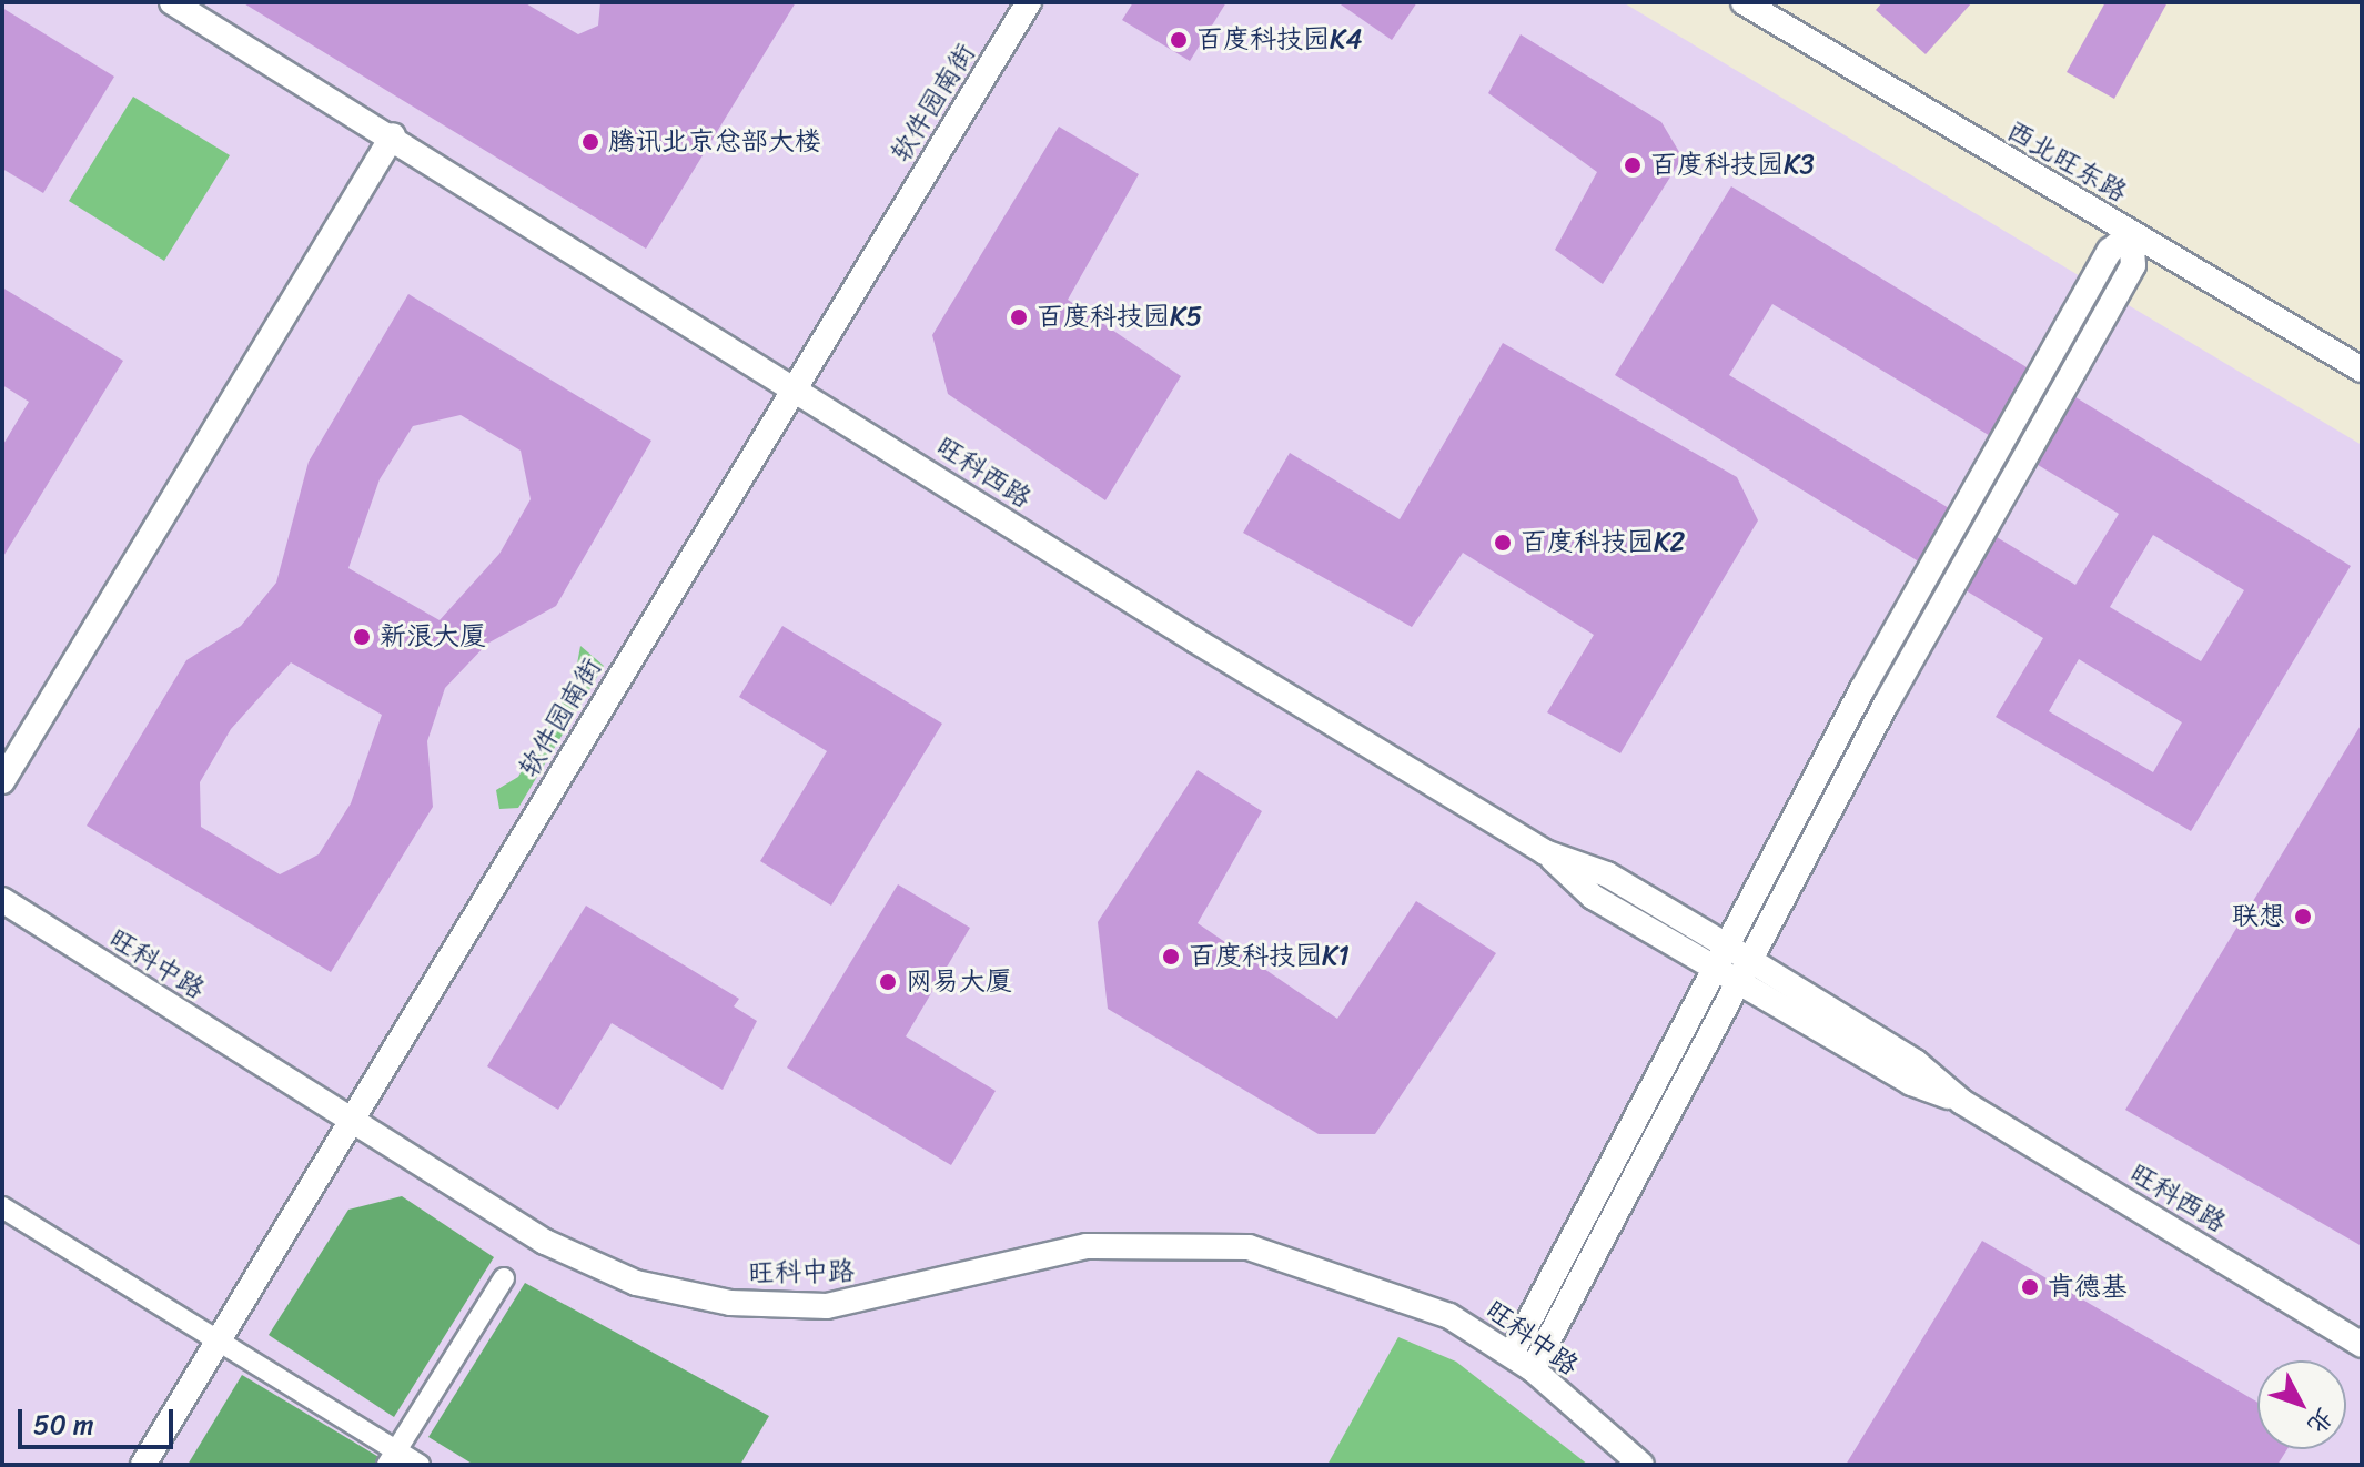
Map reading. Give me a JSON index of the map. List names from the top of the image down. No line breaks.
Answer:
{"streets":{"street":["软件园南街","西北旺东路","旺科西路","旺科中路"]},"crossings":[["软件园南街","旺科西路"],["软件园南街","旺科中路"]],"places":["百度科技园K4","腾讯北京总部大楼","百度科技园K3","百度科技园K5","百度科技园K2","新浪大厦","联想","百度科技园K1","网易大厦","肯德基"],"scale_bar":"50 m","north":"bottom right"}
